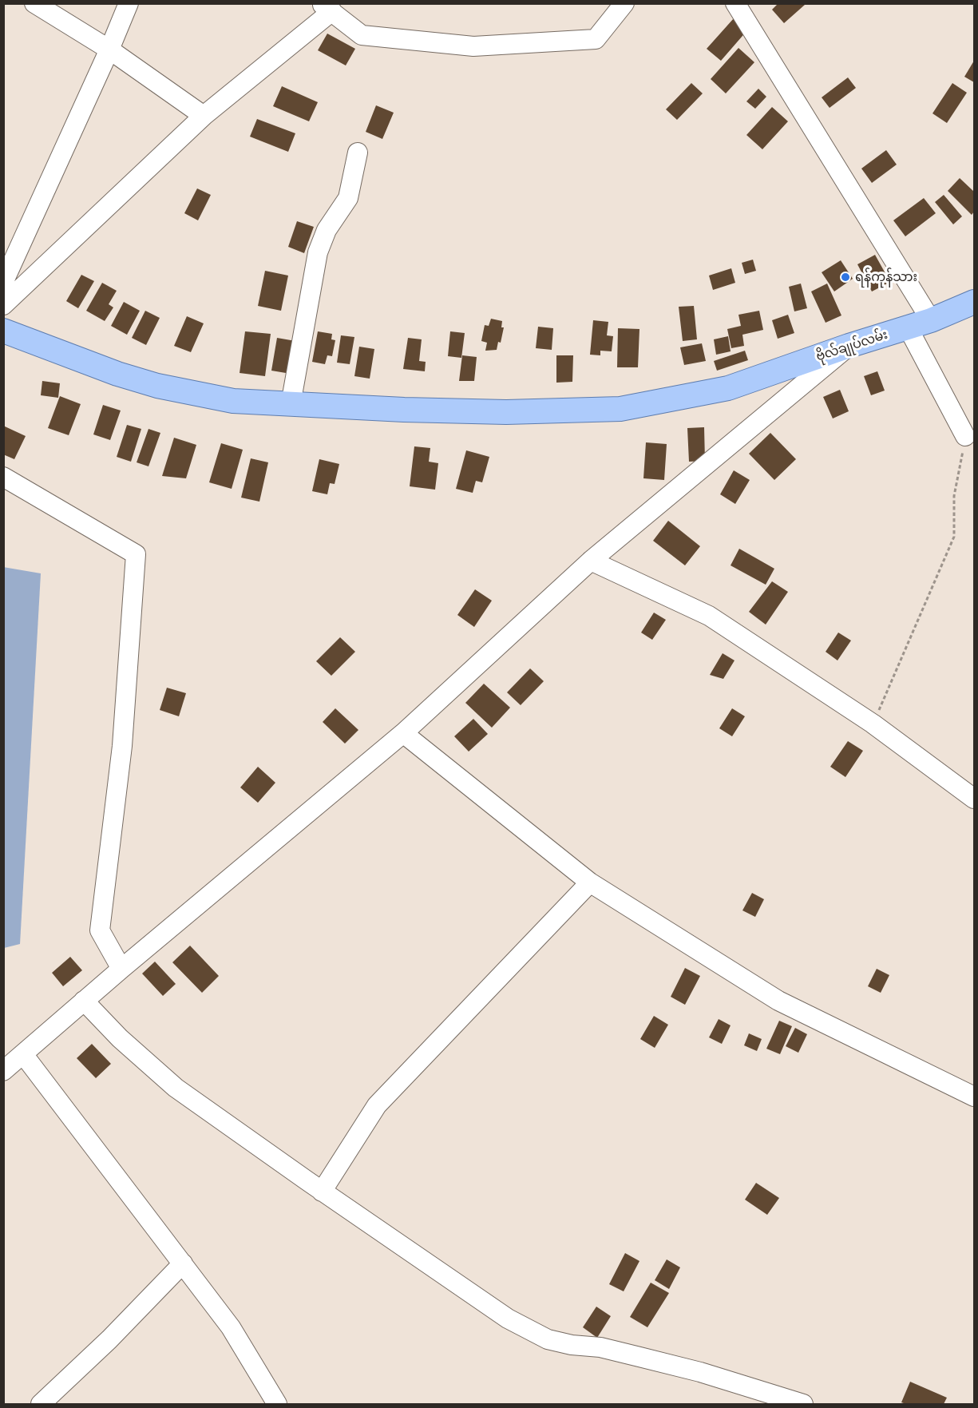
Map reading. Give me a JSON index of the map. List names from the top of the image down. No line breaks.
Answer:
{"streets":{"main road":["ဗိုလ်ချုပ်လမ်း"]},"places":["ရန်ကုန်သား"]}
